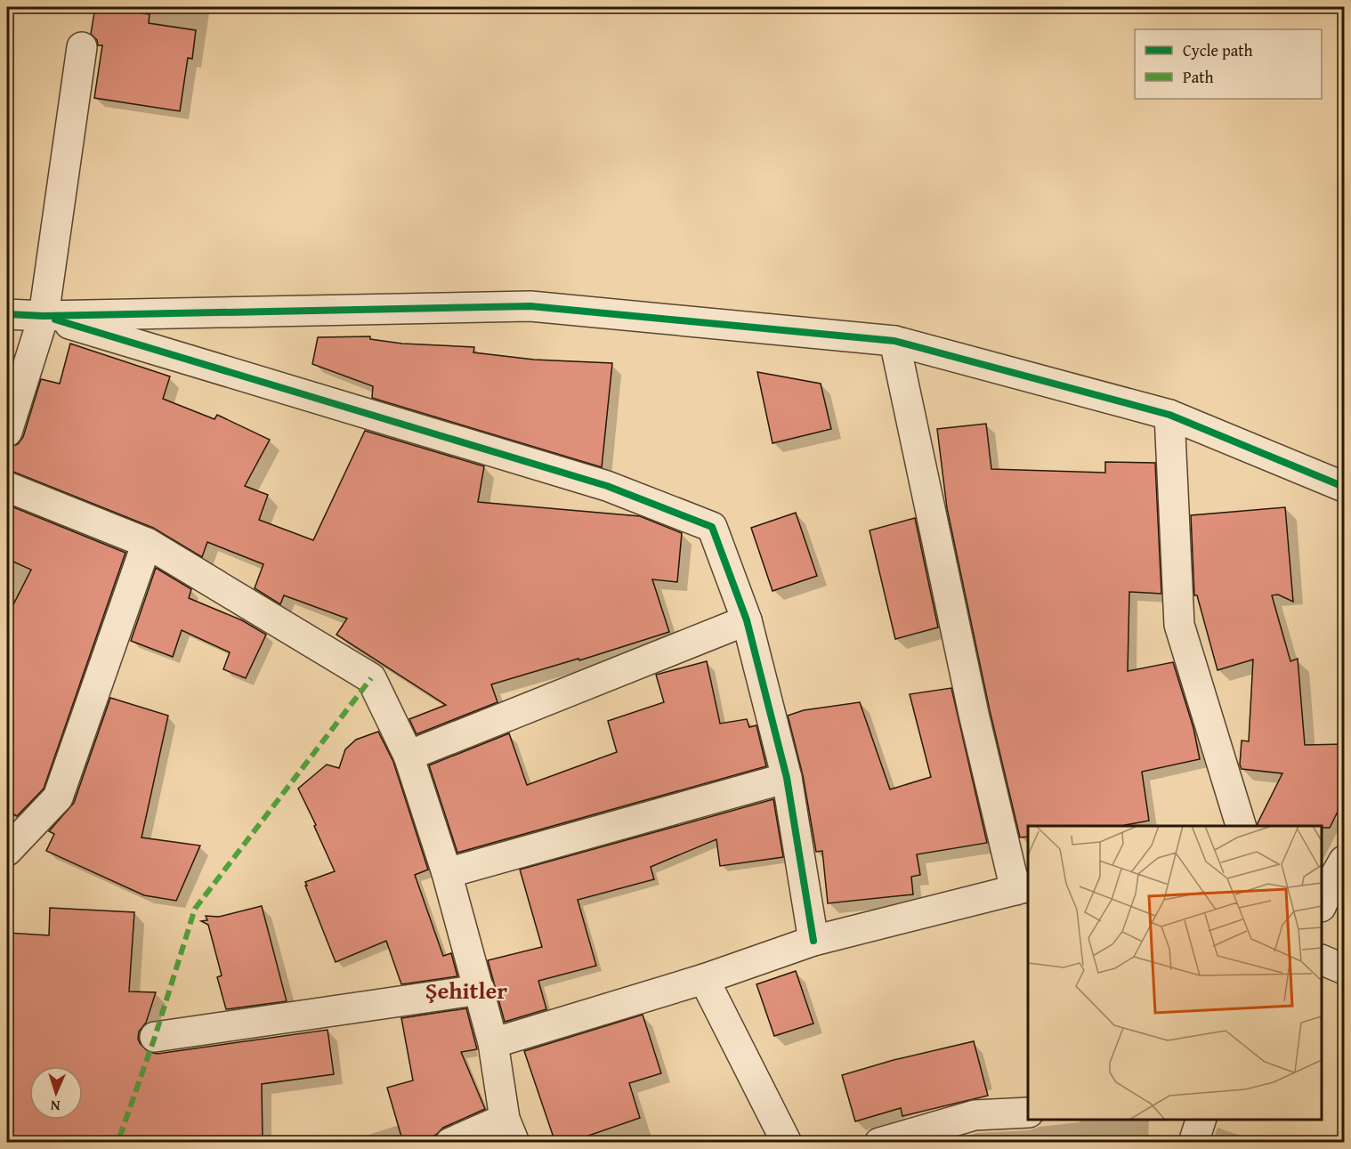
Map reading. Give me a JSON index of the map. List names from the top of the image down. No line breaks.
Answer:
{"districts":["Şehitler"],"legend":["Cycle path","Path"],"north":"bottom"}
